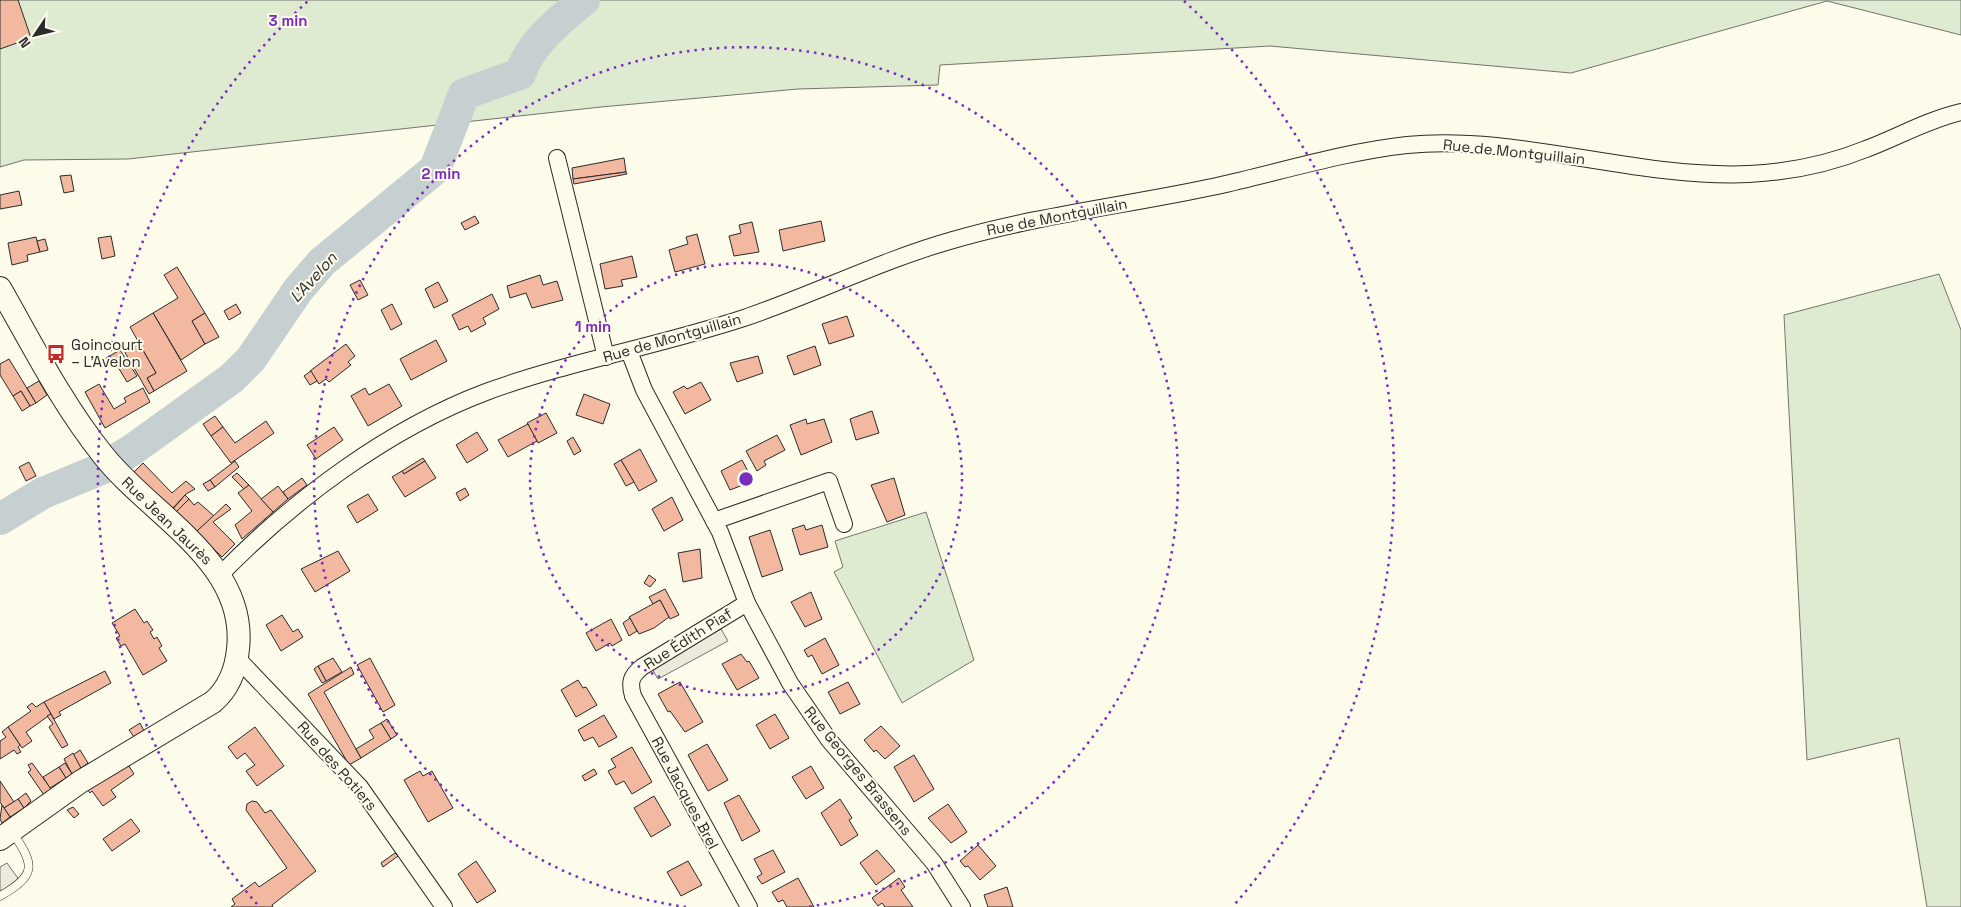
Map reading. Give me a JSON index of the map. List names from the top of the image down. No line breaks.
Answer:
{"streets":{"street":["Rue de Montguillain","Rue Jean Jaurès","Rue Édith Piaf","Rue des Potiers","Rue Georges Brassens","Rue Jacques Brel"]},"crossings":[["Rue de Montguillain","Rue Jean Jaurès"],["Rue de Montguillain","Rue Édith Piaf"],["Rue Jean Jaurès","Rue des Potiers"],["Rue Édith Piaf","Rue Georges Brassens"],["Rue Édith Piaf","Rue Jacques Brel"]],"water":["L'Avelon"],"places":{"bus stop":["Goincourt – L'Avelon"]},"north":"bottom left","rings":["3 min","2 min","1 min"]}
